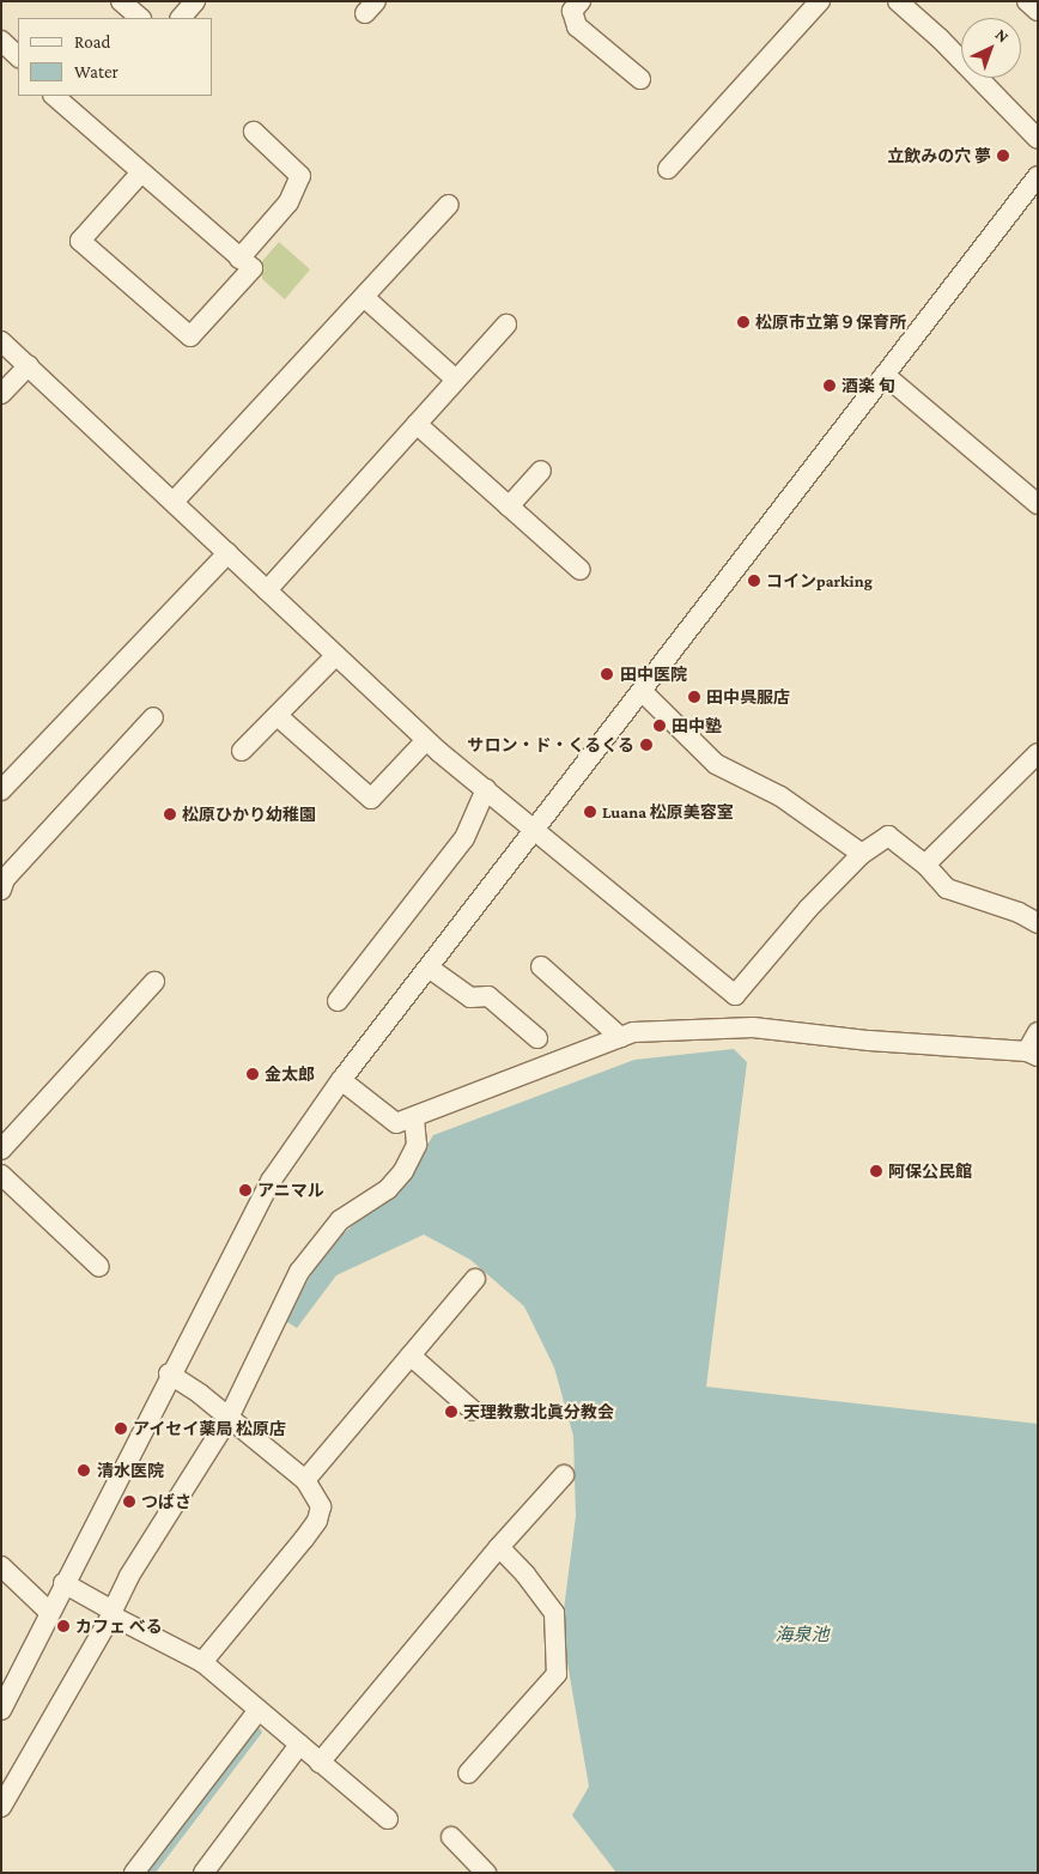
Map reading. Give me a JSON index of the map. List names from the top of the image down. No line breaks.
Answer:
{"water":["海泉池"],"places":["立飲みの穴 夢","松原市立第９保育所","酒楽 旬","コインparking","田中医院","田中呉服店","田中塾","サロン・ド・くるくる","Luana 松原美容室","松原ひかり幼稚園","金太郎","阿保公民館","アニマル","天理教敷北眞分教会","アイセイ薬局 松原店","清水医院","つばさ","カフェ べる"],"legend":["Road","Water"],"north":"top right"}
